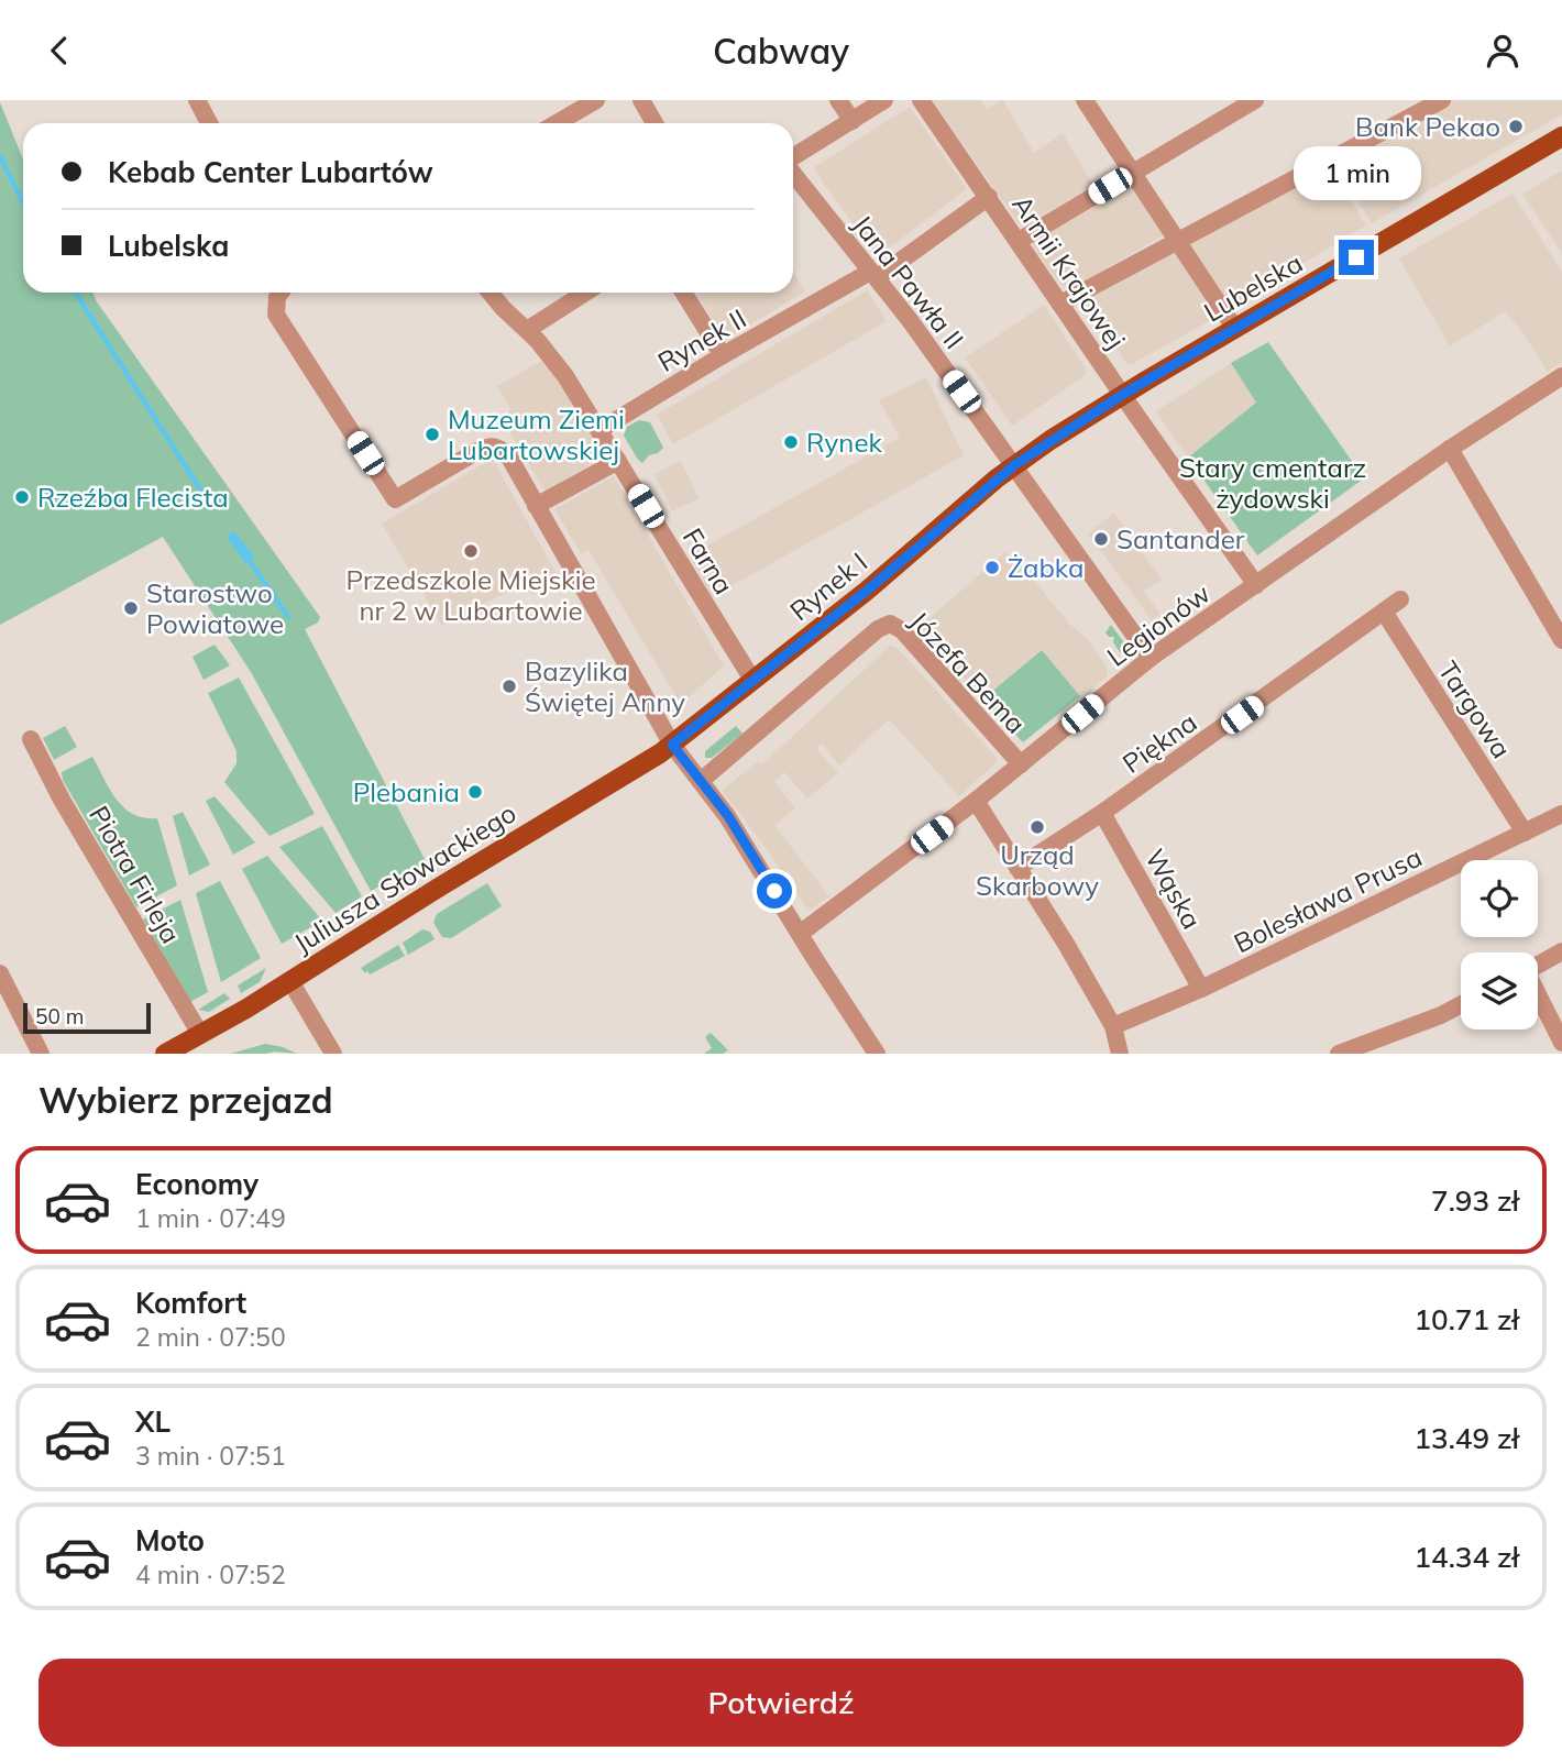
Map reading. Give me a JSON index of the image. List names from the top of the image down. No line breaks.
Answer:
{"streets":{"main road":["Lubelska","Rynek I","Juliusza Słowackiego"],"street":["Armii Krajowej","Jana Pawła II","Rynek II","Farna","Legionów","Józefa Bema","Targowa","Piękna","Piotra Firleja","Wąska","Bolesława Prusa"]},"crossings":[["Armii Krajowej","Lubelska"],["Armii Krajowej","Rynek II"],["Armii Krajowej","Legionów"],["Jana Pawła II","Lubelska"],["Jana Pawła II","Rynek II"],["Jana Pawła II","Rynek I"],["Jana Pawła II","Legionów"],["Lubelska","Rynek I"],["Rynek II","Farna"],["Farna","Rynek I"],["Rynek I","Juliusza Słowackiego"],["Legionów","Józefa Bema"],["Targowa","Piękna"],["Targowa","Bolesława Prusa"],["Piękna","Wąska"],["Piotra Firleja","Juliusza Słowackiego"],["Wąska","Bolesława Prusa"]],"parks":["Stary cmentarz żydowski"],"places":["Bank Pekao","Muzeum Ziemi Lubartowskiej","Rynek","Rzeźba Flecista","Santander","Przedszkole Miejskie nr 2 w Lubartowie","Żabka","Starostwo Powiatowe","Bazylika Świętej Anny","Plebania","Urząd Skarbowy"],"scale_bar":"50 m","page":{"header":"Cabway","banner":["Kebab Center Lubartów","Lubelska"],"bubble":"1 min","scale":"50 m","heading":"Wybierz przejazd","list":[{"name":"Economy","note":"1 min · 07:49","value":"7.93 zł"},{"name":"Komfort","note":"2 min · 07:50","value":"10.71 zł"},{"name":"XL","note":"3 min · 07:51","value":"13.49 zł"},{"name":"Moto","note":"4 min · 07:52","value":"14.34 zł"}],"buttons":"Potwierdź"}}
